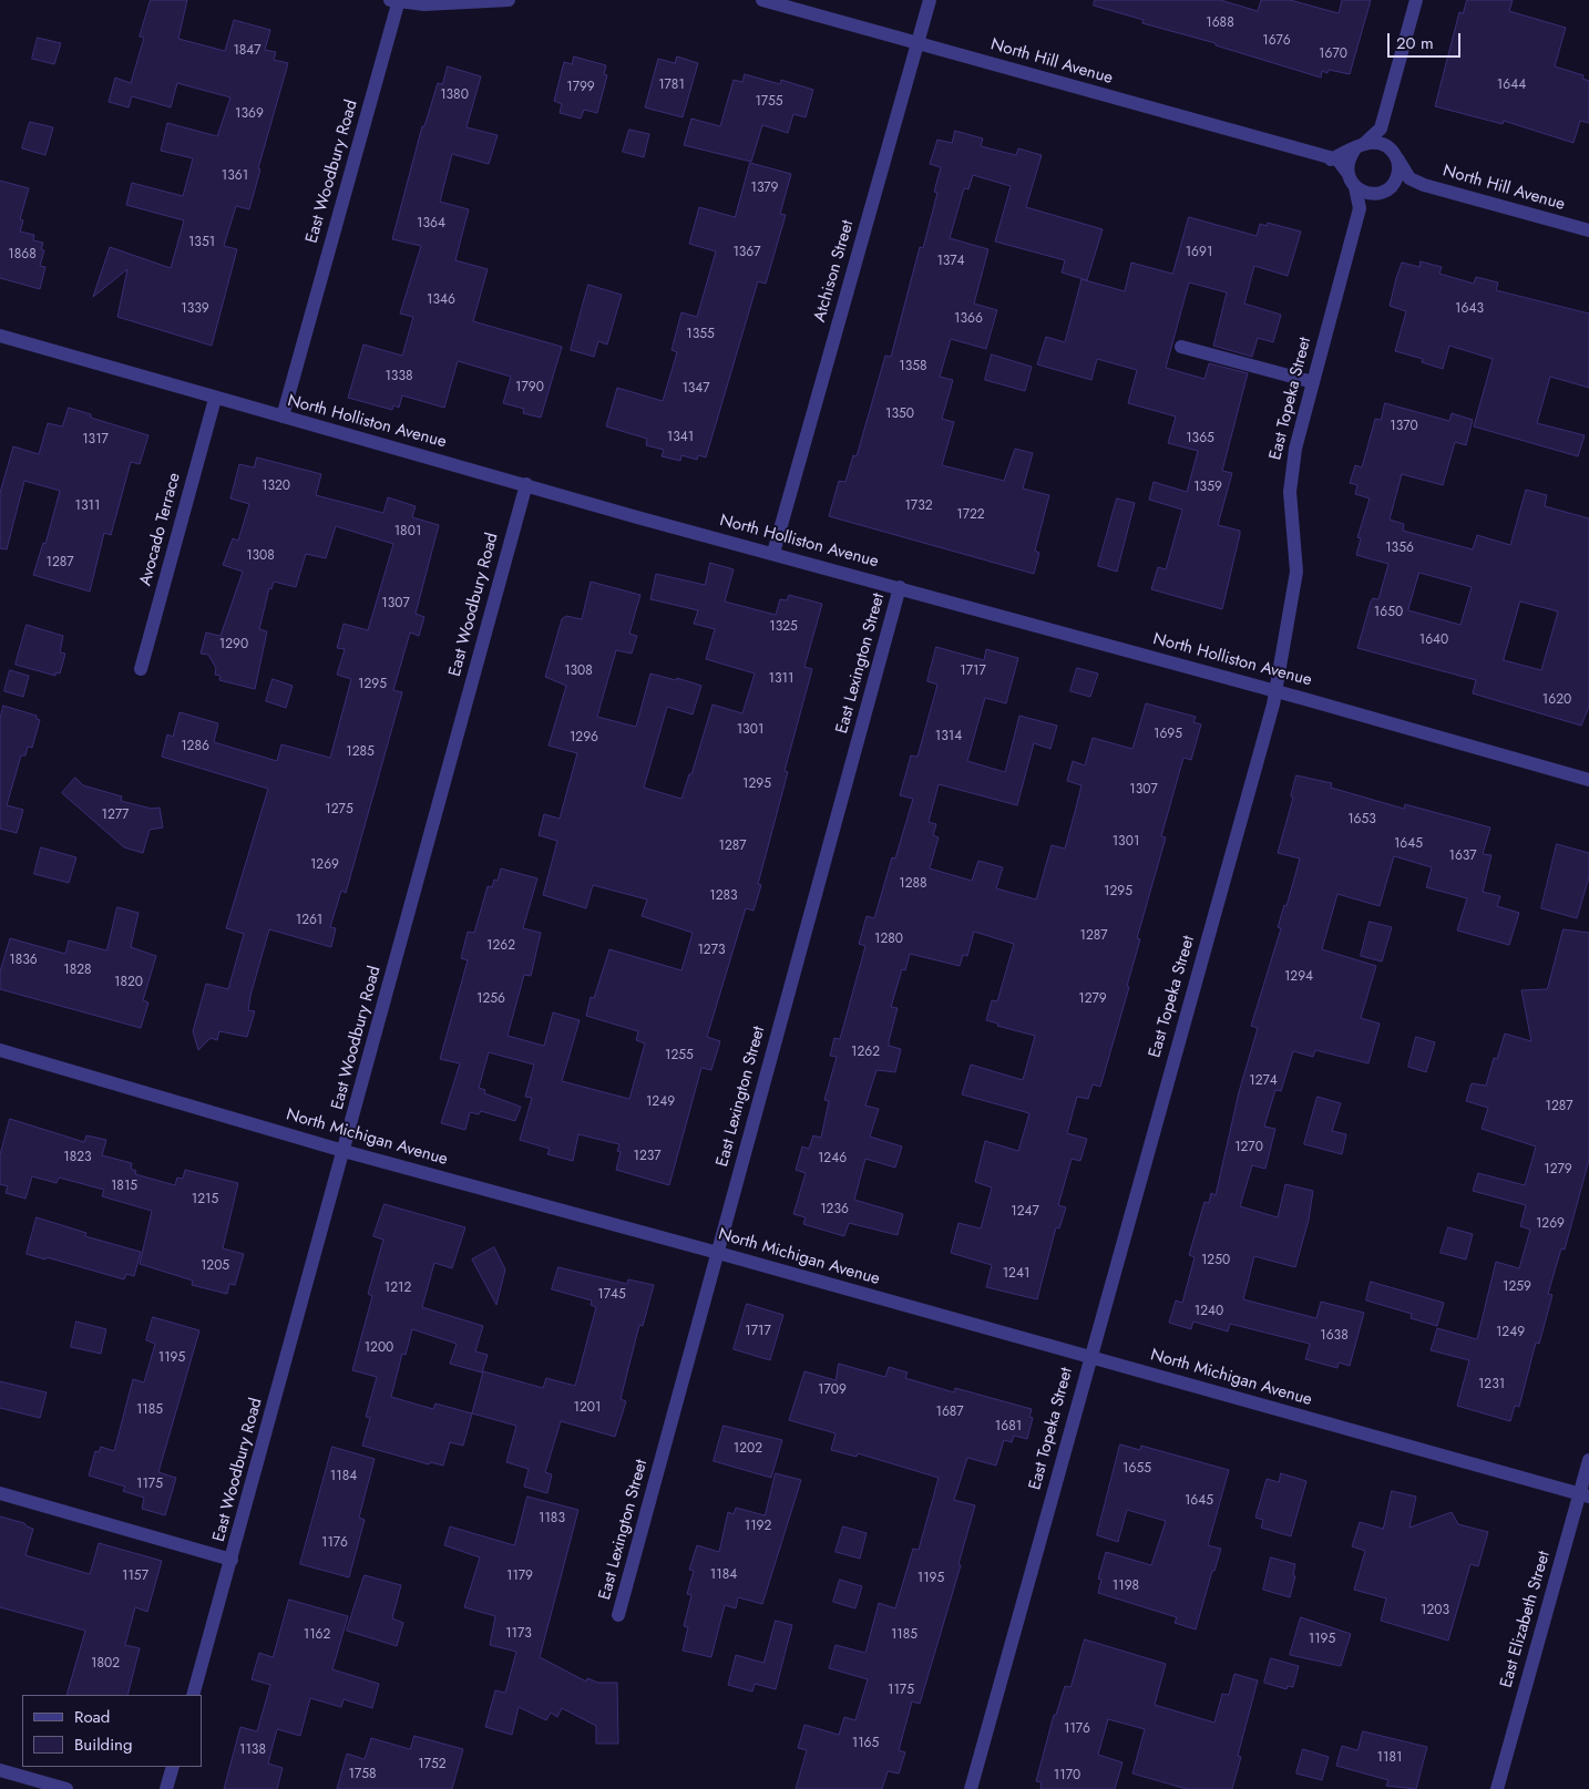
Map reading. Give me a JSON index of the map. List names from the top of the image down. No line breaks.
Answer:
{"streets":{"street":["North Hill Avenue","East Woodbury Road","Atchison Street","East Topeka Street","North Holliston Avenue","Avocado Terrace","East Lexington Street","North Michigan Avenue","East Elizabeth Street"]},"crossings":[["North Hill Avenue","Atchison Street"],["East Woodbury Road","North Holliston Avenue"],["East Woodbury Road","North Michigan Avenue"],["Atchison Street","North Holliston Avenue"],["East Topeka Street","North Holliston Avenue"],["East Topeka Street","North Michigan Avenue"],["North Holliston Avenue","Avocado Terrace"],["North Holliston Avenue","East Lexington Street"],["East Lexington Street","North Michigan Avenue"],["North Michigan Avenue","East Elizabeth Street"]],"house_numbers":["1688","1676","1847","1670","1781","1644","1799","1380","1755","1369","1361","1379","1364","1351","1367","1691","1868","1374","1346","1339","1643","1366","1355","1358","1338","1790","1347","1350","1370","1341","1365","1317","1320","1359","1311","1732","1722","1801","1356","1308","1287","1307","1650","1325","1640","1290","1308","1717","1311","1295","1620","1301","1695","1314","1296","1286","1285","1295","1307","1275","1277","1653","1301","1645","1287","1637","1269","1288","1295","1283","1261","1287","1280","1262","1273","1836","1828","1294","1820","1256","1279","1262","1255","1274","1249","1287","1270","1237","1823","1246","1279","1815","1215","1236","1247","1269","1250","1205","1241","1259","1212","1745","1240","1717","1249","1638","1200","1195","1231","1709","1201","1185","1687","1681","1202","1655","1184","1175","1645","1183","1192","1176","1184","1157","1179","1195","1198","1203","1173","1162","1185","1195","1802","1175","1176","1165","1138","1181","1752","1758","1170"],"legend":["Road","Building"],"scale_bar":"20 m"}
